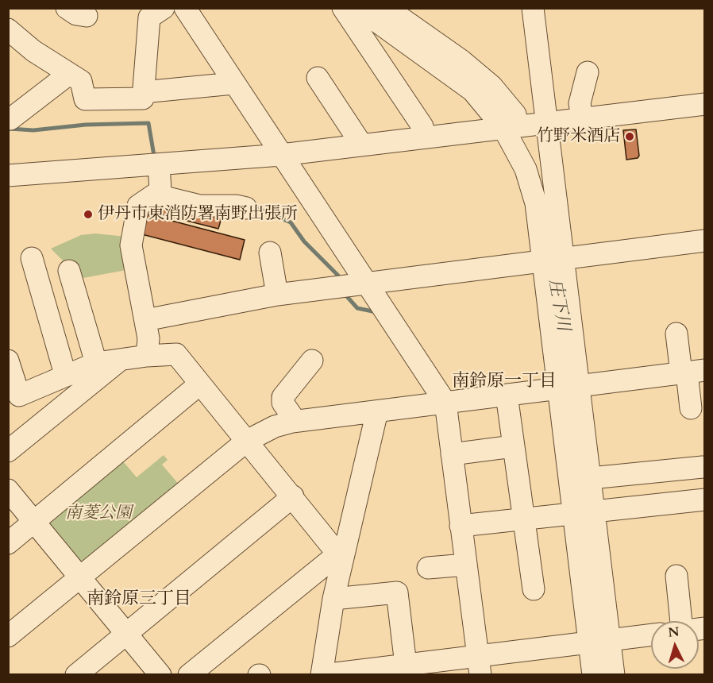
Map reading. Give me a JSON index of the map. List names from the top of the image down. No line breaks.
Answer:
{"districts":["南鈴原一丁目","南鈴原三丁目"],"water":["庄下川"],"parks":["南菱公園"],"places":["竹野米酒店","伊丹市東消防署南野出張所"],"north":"top"}
